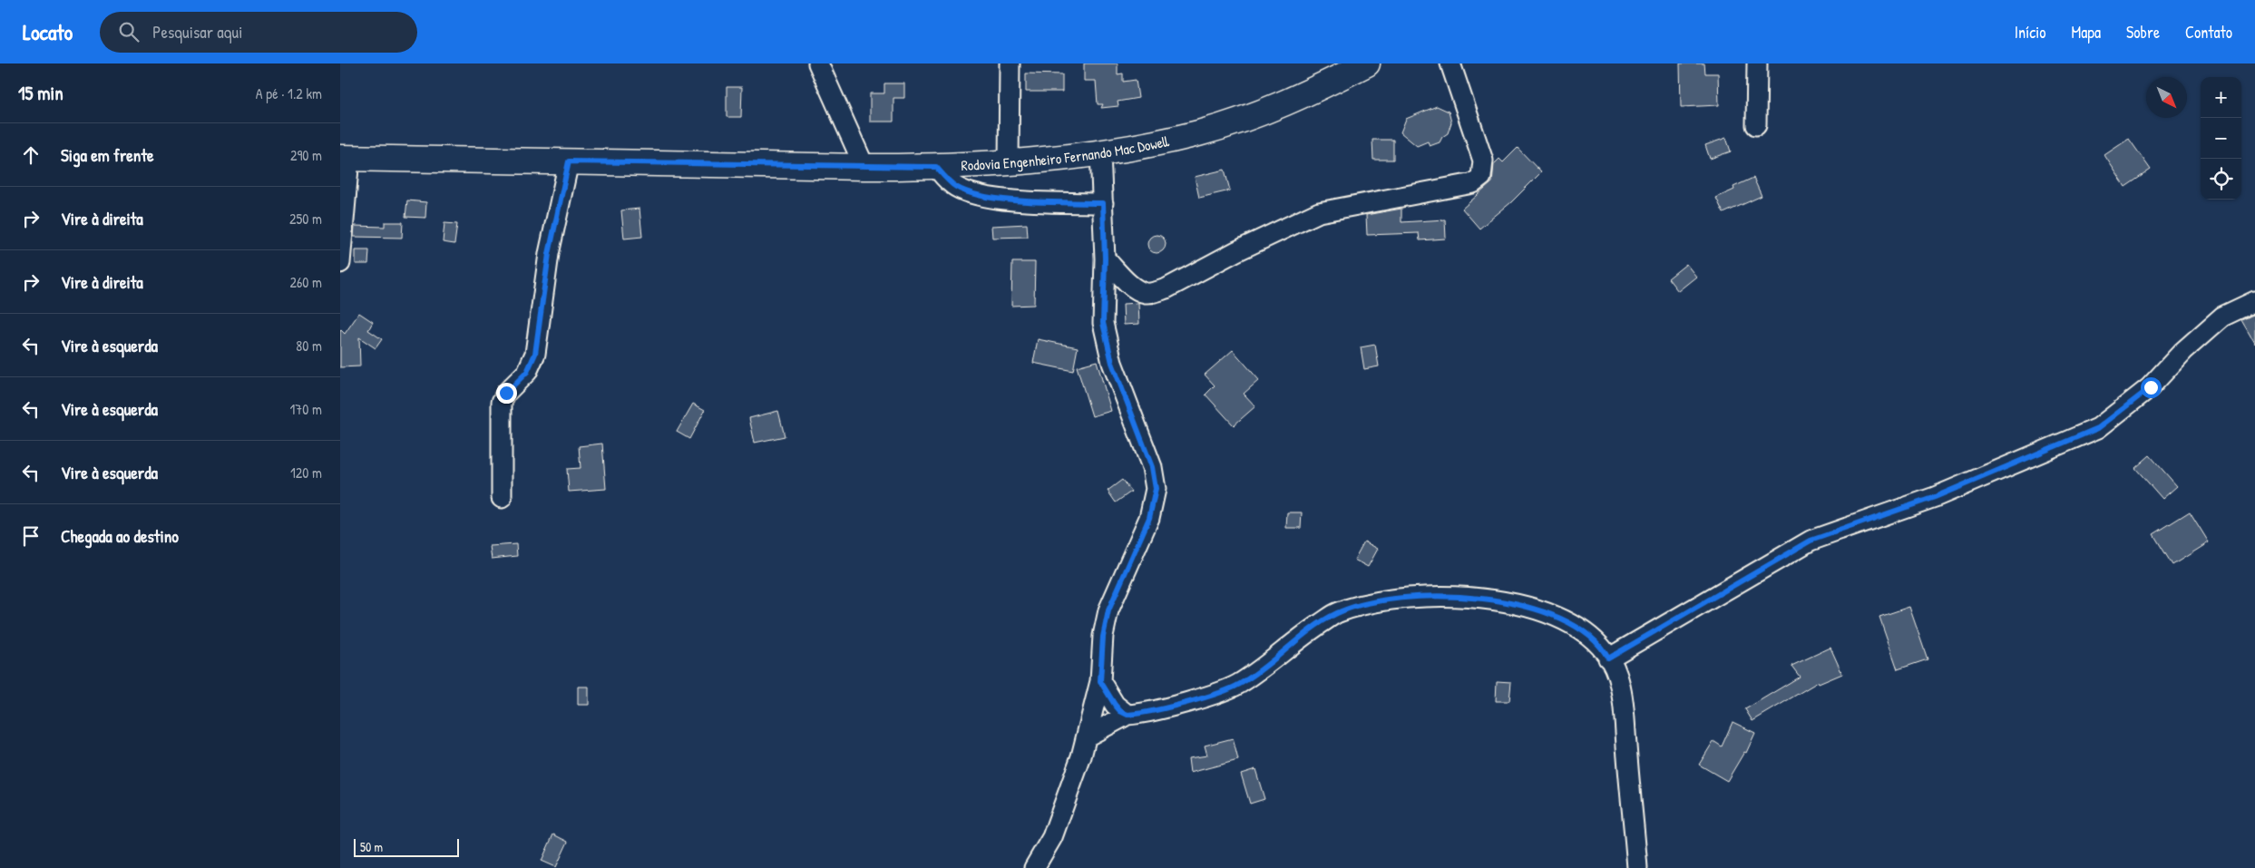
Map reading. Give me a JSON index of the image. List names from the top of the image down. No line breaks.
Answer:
{"streets":{"main road":["Rodovia Engenheiro Fernando Mac Dowell"]},"scale_bar":"50 m","north":"bottom right","page":{"header":"Locato","search":"Pesquisar aqui","nav":["Início","Mapa","Sobre","Contato"],"heading":["15 min","A pé · 1.2 km"],"map_buttons":["+","−"],"list":[["Siga em frente","290 m"],["Vire à direita","250 m"],["Vire à direita","260 m"],["Vire à esquerda","80 m"],["Vire à esquerda","170 m"],["Vire à esquerda","120 m"],"Chegada ao destino"],"scale":"50 m"}}
